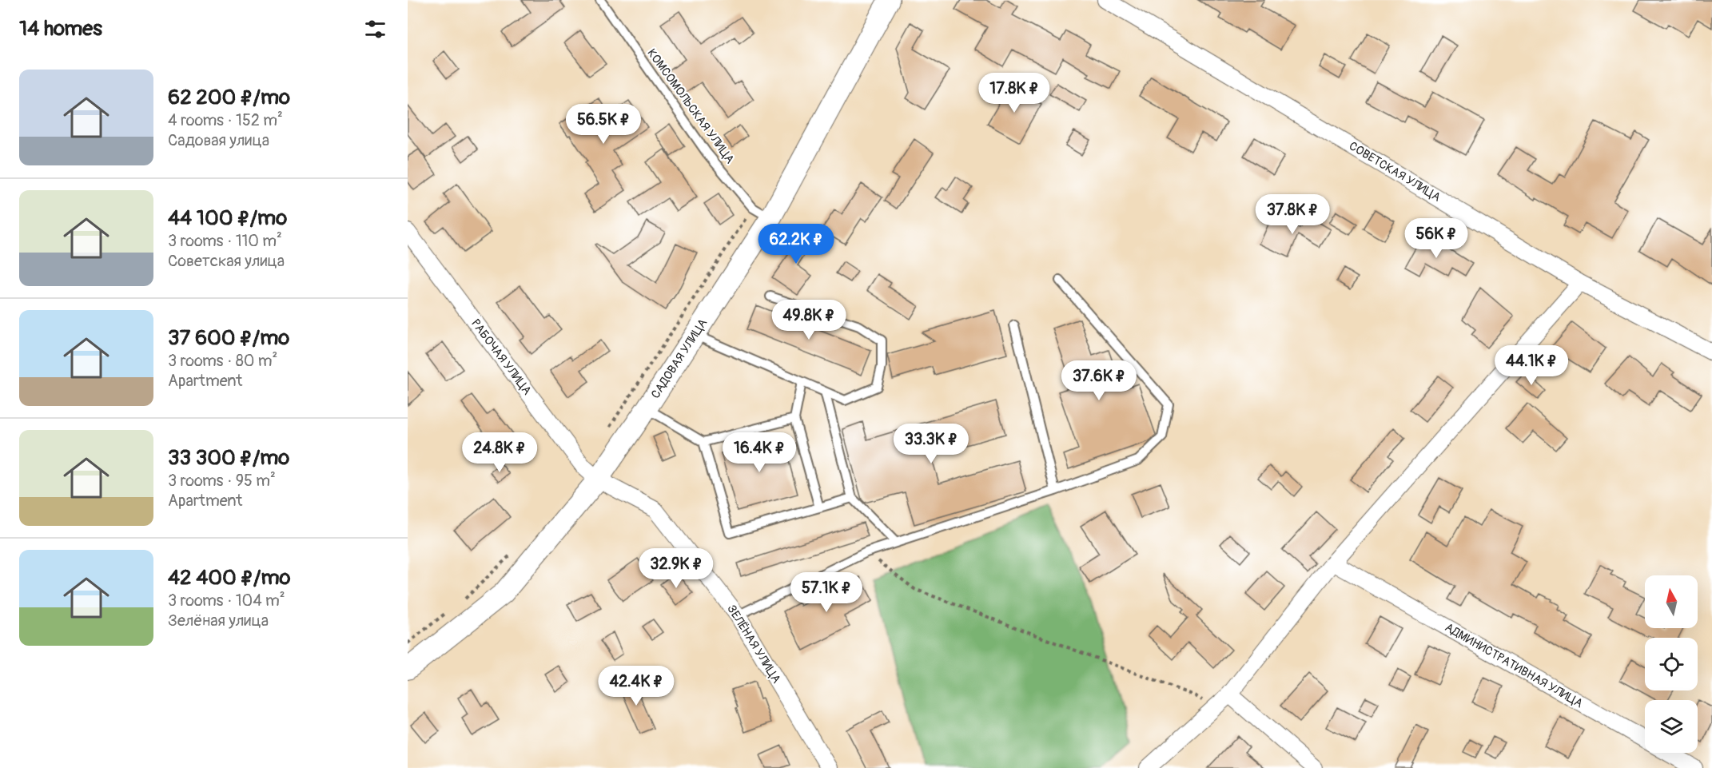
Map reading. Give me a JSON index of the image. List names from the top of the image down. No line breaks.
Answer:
{"streets":{"street":["СОВЕТСКАЯ УЛИЦА","РАБОЧАЯ УЛИЦА","САДОВАЯ УЛИЦА","ЗЕЛЁНАЯ УЛИЦА","АДМИНИСТРАТИВНАЯ УЛИЦА"],"lane":["КОМСОМОЛЬСКАЯ УЛИЦА"]},"crossings":[["КОМСОМОЛЬСКАЯ УЛИЦА","САДОВАЯ УЛИЦА"],["РАБОЧАЯ УЛИЦА","САДОВАЯ УЛИЦА"],["РАБОЧАЯ УЛИЦА","ЗЕЛЁНАЯ УЛИЦА"],["САДОВАЯ УЛИЦА","ЗЕЛЁНАЯ УЛИЦА"]],"north":"top","page":{"heading":"14 homes","list":[{"name":"62 200 ₽/mo","note":"4 rooms · 152 m² · Садовая улица"},{"name":"44 100 ₽/mo","note":"3 rooms · 110 m² · Советская улица"},{"name":"37 600 ₽/mo","note":"3 rooms · 80 m² · Apartment"},{"name":"33 300 ₽/mo","note":"3 rooms · 95 m² · Apartment"},{"name":"42 400 ₽/mo","note":"3 rooms · 104 m² · Зелёная улица"}],"price":["17.8K ₽","56.5K ₽","37.8K ₽","56K ₽","62.2K ₽","49.8K ₽","44.1K ₽","37.6K ₽","33.3K ₽","24.8K ₽","16.4K ₽","32.9K ₽","57.1K ₽","42.4K ₽"]}}
